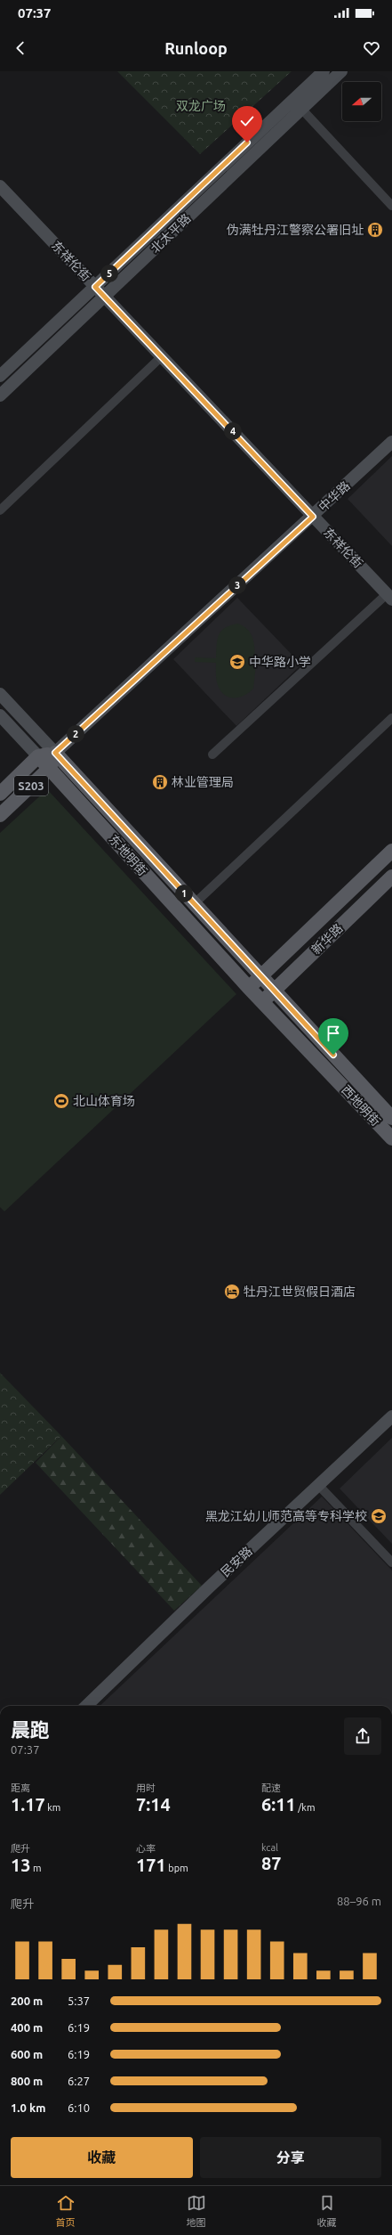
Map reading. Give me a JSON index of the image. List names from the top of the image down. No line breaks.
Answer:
{"streets":{"main road":["S203","东地明街","新华路","西地明街"],"street":["北太平路","东祥伦街","中华路","民安路"]},"crossings":[["北太平路","东祥伦街"],["东祥伦街","中华路"],["中华路","S203"],["中华路","东地明街"],["S203","东地明街"],["东地明街","新华路"],["东地明街","西地明街"],["新华路","西地明街"]],"parks":["双龙广场"],"places":{"building":["伪满牡丹江警察公署旧址","林业管理局"],"school or university":["中华路小学","黑龙江幼儿师范高等专科学校"],"sports":["北山体育场"],"hotel":["牡丹江世贸假日酒店"]},"north":"left","page":{"status":"07:37","header":"Runloop","pins":["5","4","3","2","1"],"heading":["晨跑","07:37"],"stats":[["距离","1.17 km"],["用时","7:14"],["配速","6:11 /km"],["爬升","13 m"],["心率","171 bpm"],["kcal","87"]],"chart":["爬升","88–96 m"],"list":[{"name":"200 m","note":"5:37"},{"name":"400 m","note":"6:19"},{"name":"600 m","note":"6:19"},{"name":"800 m","note":"6:27"},{"name":"1.0 km","note":"6:10"}],"buttons":["收藏","分享"],"tabs":["首页","地图","收藏"]}}
